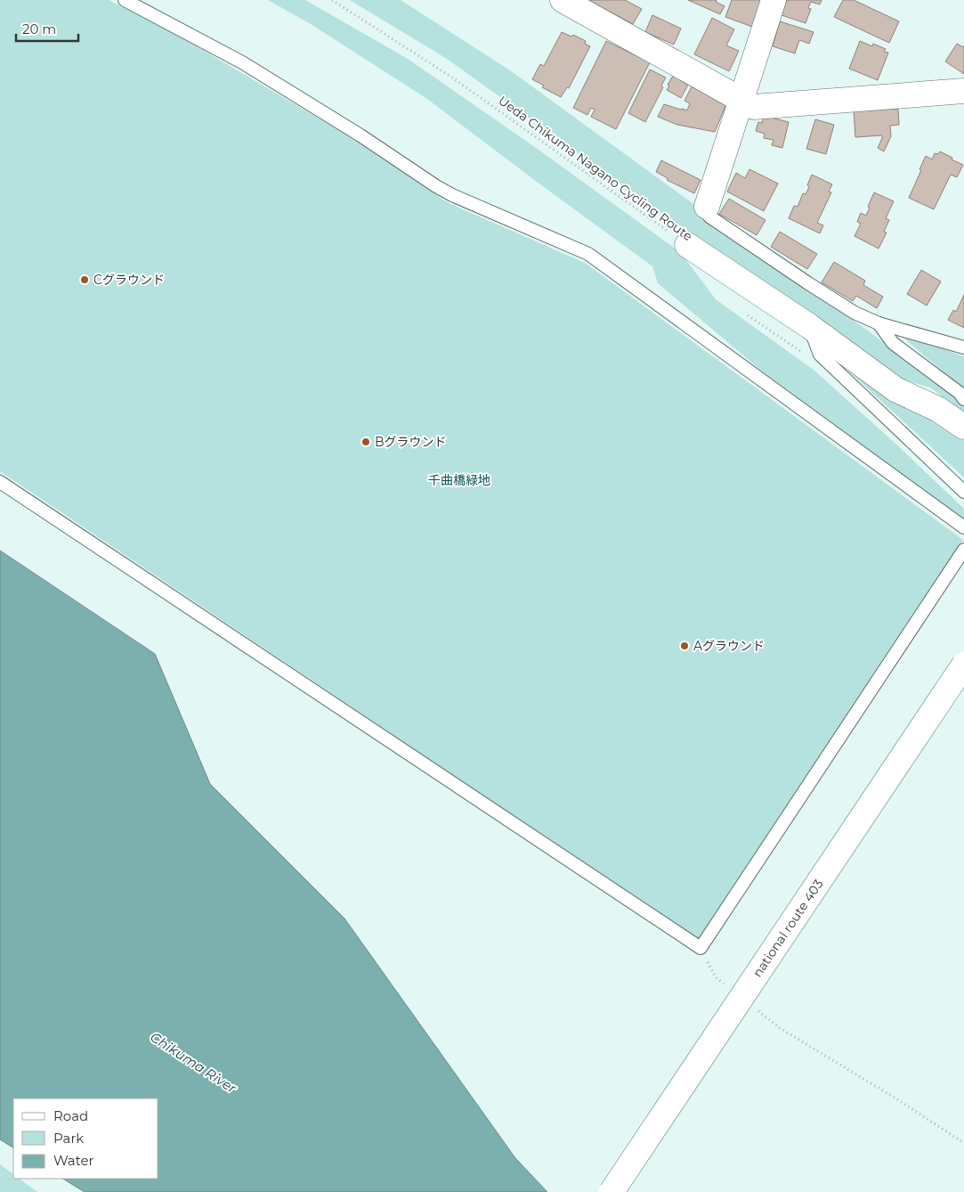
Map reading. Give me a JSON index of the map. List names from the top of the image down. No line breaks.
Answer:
{"streets":{"main road":["national route 403"],"path":["Ueda Chikuma Nagano Cycling Route"]},"water":["Chikuma River"],"parks":["千曲橋緑地"],"places":["Cグラウンド","Bグラウンド","Aグラウンド"],"legend":["Road","Park","Water"],"scale_bar":"20 m"}
